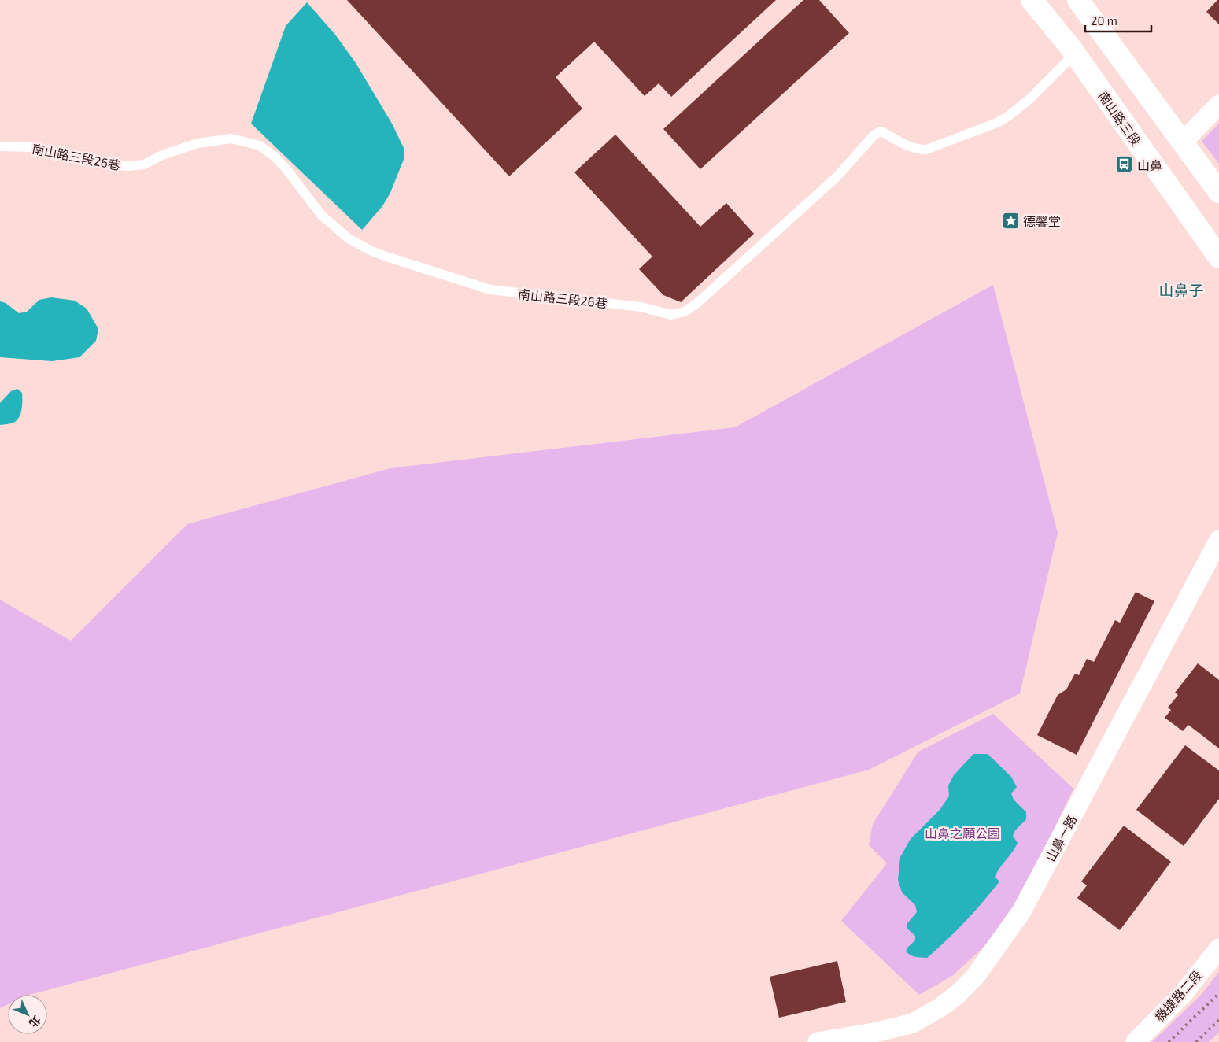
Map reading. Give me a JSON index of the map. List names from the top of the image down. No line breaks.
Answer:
{"streets":{"street":["南山路三段","山鼻一路","機捷路二段"],"lane":["南山路三段26巷"]},"crossings":[["南山路三段","南山路三段26巷"]],"districts":["山鼻子"],"parks":["山鼻之願公園"],"places":{"bus stop":["山鼻"],"place":["德馨堂"]},"scale_bar":"20 m","north":"bottom right"}
